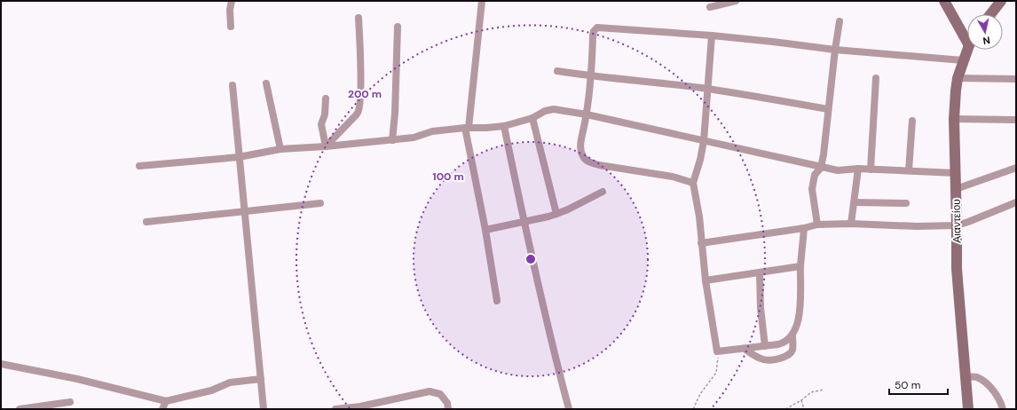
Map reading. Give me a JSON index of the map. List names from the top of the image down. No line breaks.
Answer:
{"streets":{"main road":["Αιαντείου"]},"scale_bar":"50 m","north":"bottom","rings":["200 m","100 m"]}
